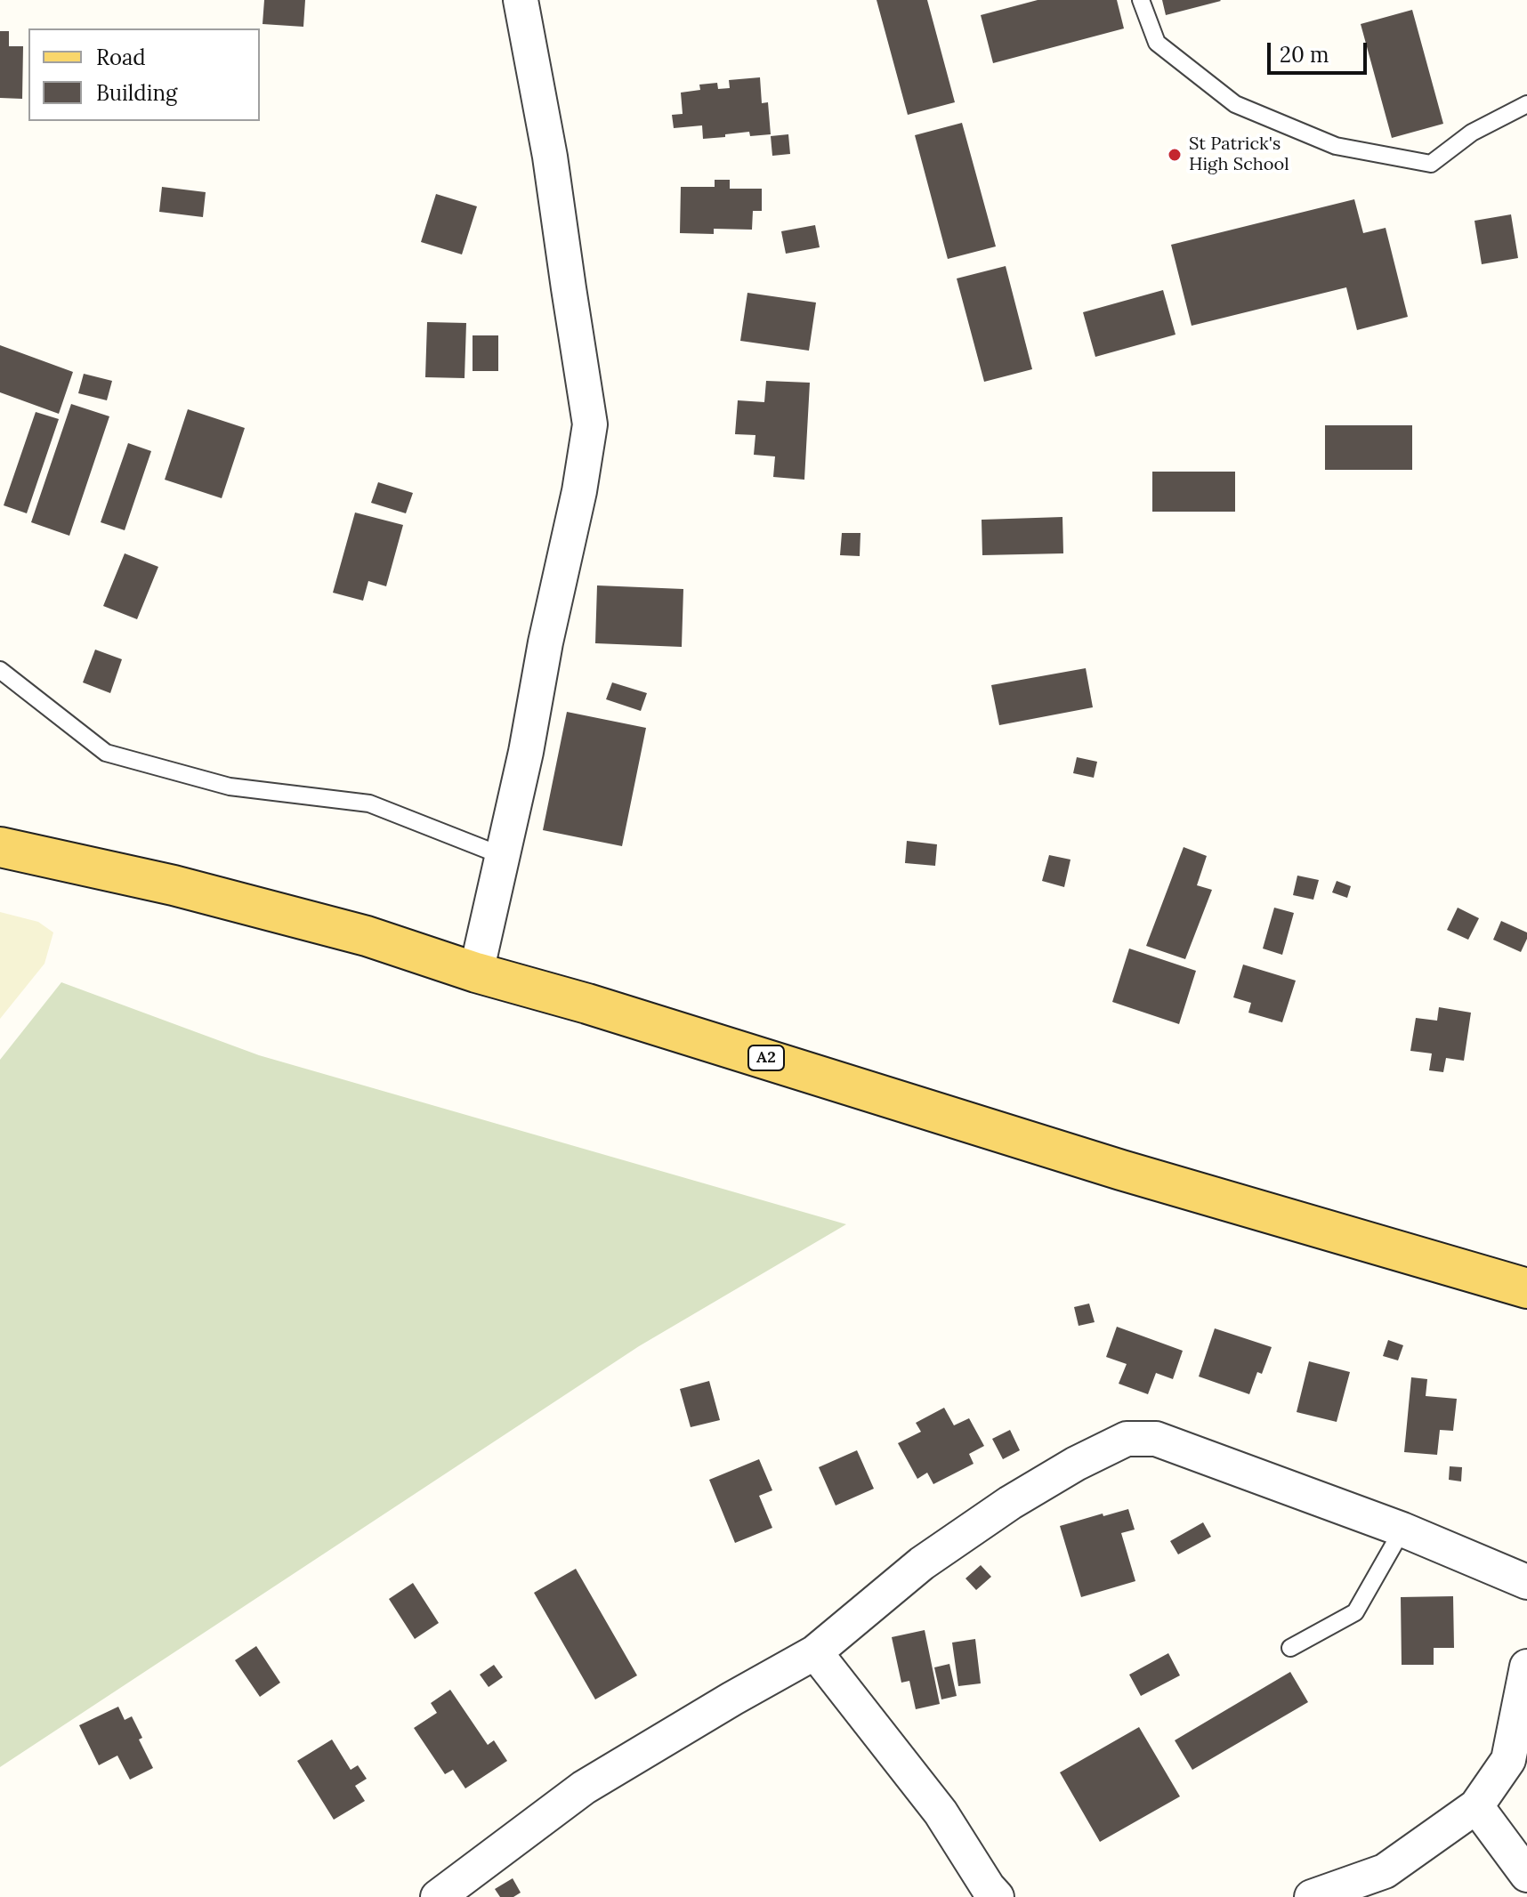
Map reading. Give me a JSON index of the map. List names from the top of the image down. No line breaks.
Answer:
{"streets":{"main road":["A2"]},"places":["St Patrick's High School"],"legend":["Road","Building"],"scale_bar":"20 m"}
